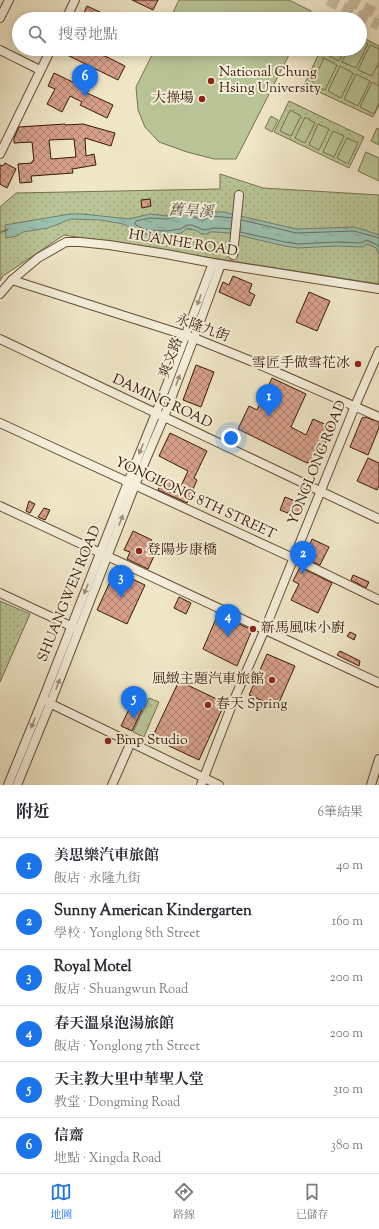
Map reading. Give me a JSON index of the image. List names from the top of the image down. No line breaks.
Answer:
{"streets":{"street":["HUANHE ROAD","永隆九街","爽文路","DAMING ROAD","YONGLONG ROAD","YONGLONG 8TH STREET","SHUANGWEN ROAD"]},"crossings":[["HUANHE ROAD","永隆九街"],["HUANHE ROAD","爽文路"],["永隆九街","爽文路"],["永隆九街","YONGLONG ROAD"],["爽文路","DAMING ROAD"],["爽文路","SHUANGWEN ROAD"],["DAMING ROAD","YONGLONG ROAD"],["DAMING ROAD","SHUANGWEN ROAD"],["YONGLONG ROAD","YONGLONG 8TH STREET"],["YONGLONG 8TH STREET","SHUANGWEN ROAD"]],"water":["舊旱溪"],"places":["National Chung Hsing University","大操場","雪匠手做雪花冰","登陽步康橋","新馬風味小廚","風緻主題汽車旅館","春天 Spring","Bmp Studio"],"page":{"search":"搜尋地點","pins":["6","1","2","3","4","5"],"heading":["附近","6筆結果"],"list":[{"mark":"1","name":"美思樂汽車旅館","note":"飯店 · 永隆九街","value":"40 m"},{"mark":"2","name":"Sunny American Kindergarten","note":"學校 · Yonglong 8th Street","value":"160 m"},{"mark":"3","name":"Royal Motel","note":"飯店 · Shuangwun Road","value":"200 m"},{"mark":"4","name":"春天溫泉泡湯旅館","note":"飯店 · Yonglong 7th Street","value":"200 m"},{"mark":"5","name":"天主教大里中華聖人堂","note":"教堂 · Dongming Road","value":"310 m"},{"mark":"6","name":"信齋","note":"地點 · Xingda Road","value":"380 m"}],"nav":["地圖","路線","已儲存"]}}
